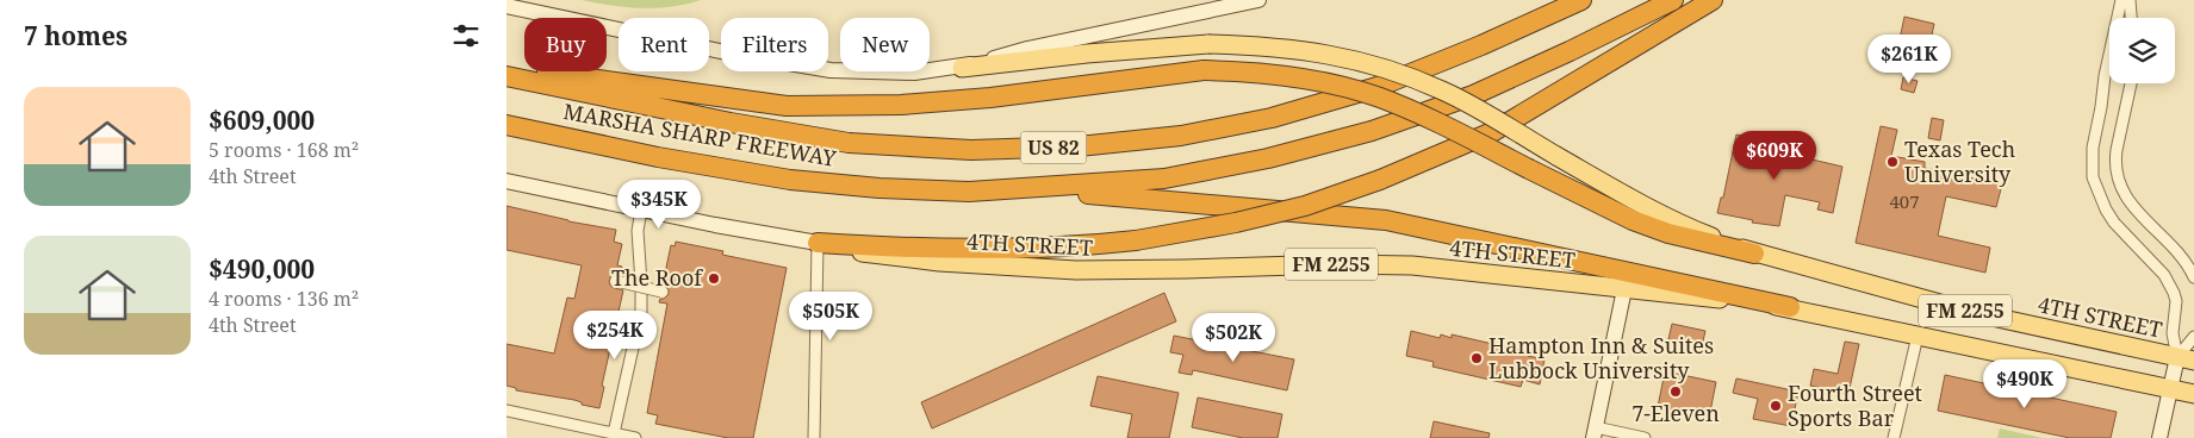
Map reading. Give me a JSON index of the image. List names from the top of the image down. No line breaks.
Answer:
{"streets":{"highway":["MARSHA SHARP FREEWAY","US 82"],"main road":["4TH STREET","FM 2255"]},"crossings":[["4TH STREET","FM 2255"]],"places":["Texas Tech University","The Roof","Hampton Inn & Suites Lubbock University","7-Eleven","Fourth Street Sports Bar"],"house_numbers":["407"],"page":{"heading":"7 homes","chip":["Buy","Rent","Filters","New"],"price":["$261K","$609K","$345K","$505K","$254K","$502K","$490K"],"list":[{"name":"$609,000","note":"5 rooms · 168 m² · 4th Street"},{"name":"$490,000","note":"4 rooms · 136 m² · 4th Street"}]}}
